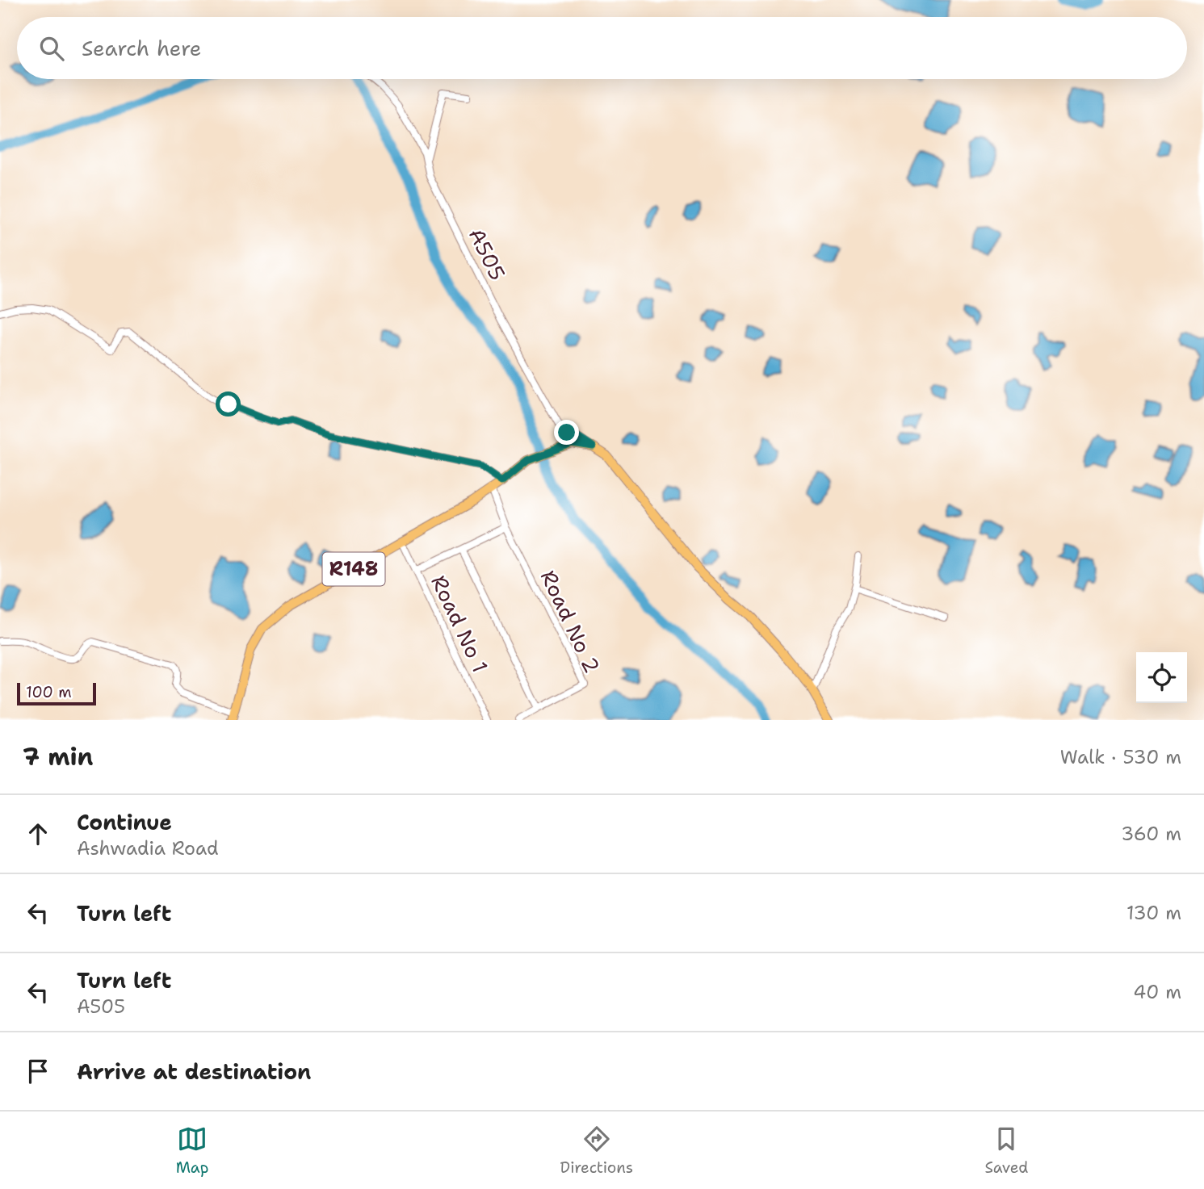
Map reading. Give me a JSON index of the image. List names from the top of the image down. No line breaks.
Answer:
{"streets":{"main road":["R148"],"street":["A505","Road No 2","Road No 1"]},"crossings":[["A505","R148"],["R148","Road No 1"]],"scale_bar":"100 m","page":{"search":"Search here","scale":"100 m","heading":["7 min","Walk · 530 m"],"list":[["Continue","Ashwadia Road","360 m"],["Turn left","130 m"],["Turn left","A505","40 m"],"Arrive at destination"],"nav":["Map","Directions","Saved"]}}
